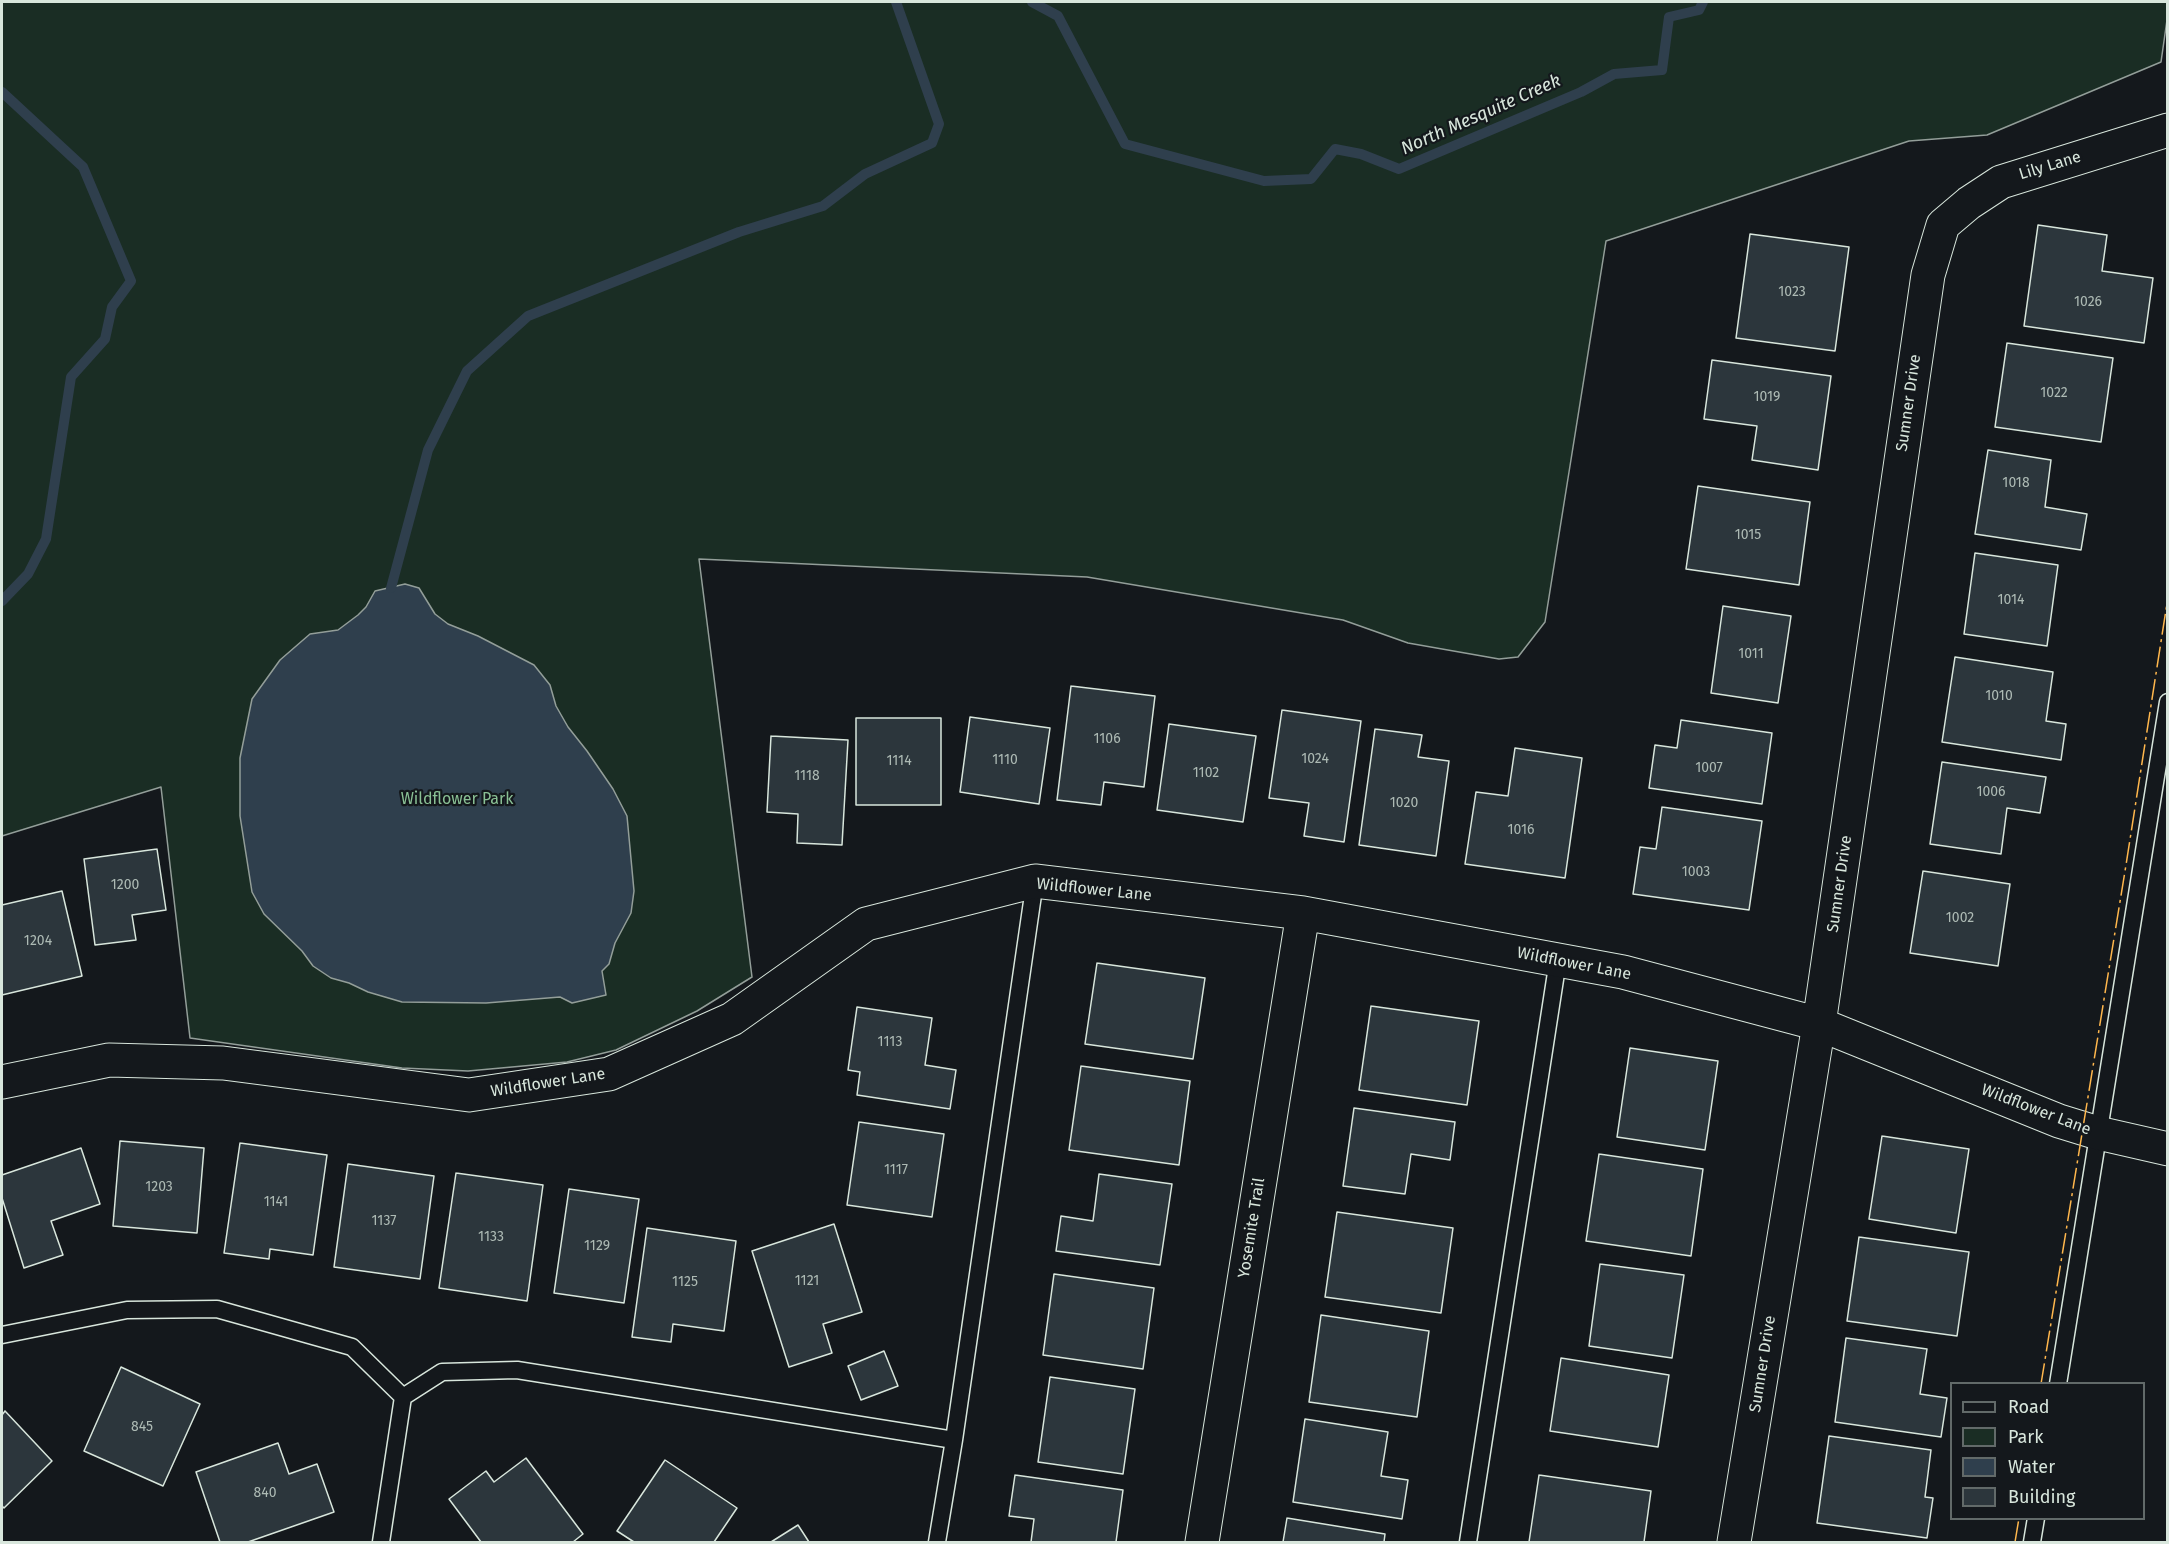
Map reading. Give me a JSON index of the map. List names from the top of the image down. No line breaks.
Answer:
{"streets":{"street":["Lily Lane","Sumner Drive","Wildflower Lane","Yosemite Trail"]},"crossings":[["Lily Lane","Sumner Drive"],["Sumner Drive","Wildflower Lane"],["Wildflower Lane","Yosemite Trail"]],"water":["North Mesquite Creek"],"parks":["Wildflower Park"],"house_numbers":["1023","1026","1022","1019","1018","1015","1014","1011","1010","1106","1024","1110","1114","1007","1102","1118","1006","1020","1016","1003","1200","1002","1204","1113","1117","1203","1141","1137","1133","1129","1121","1125","845","840"],"legend":["Road","Park","Water","Building"]}
